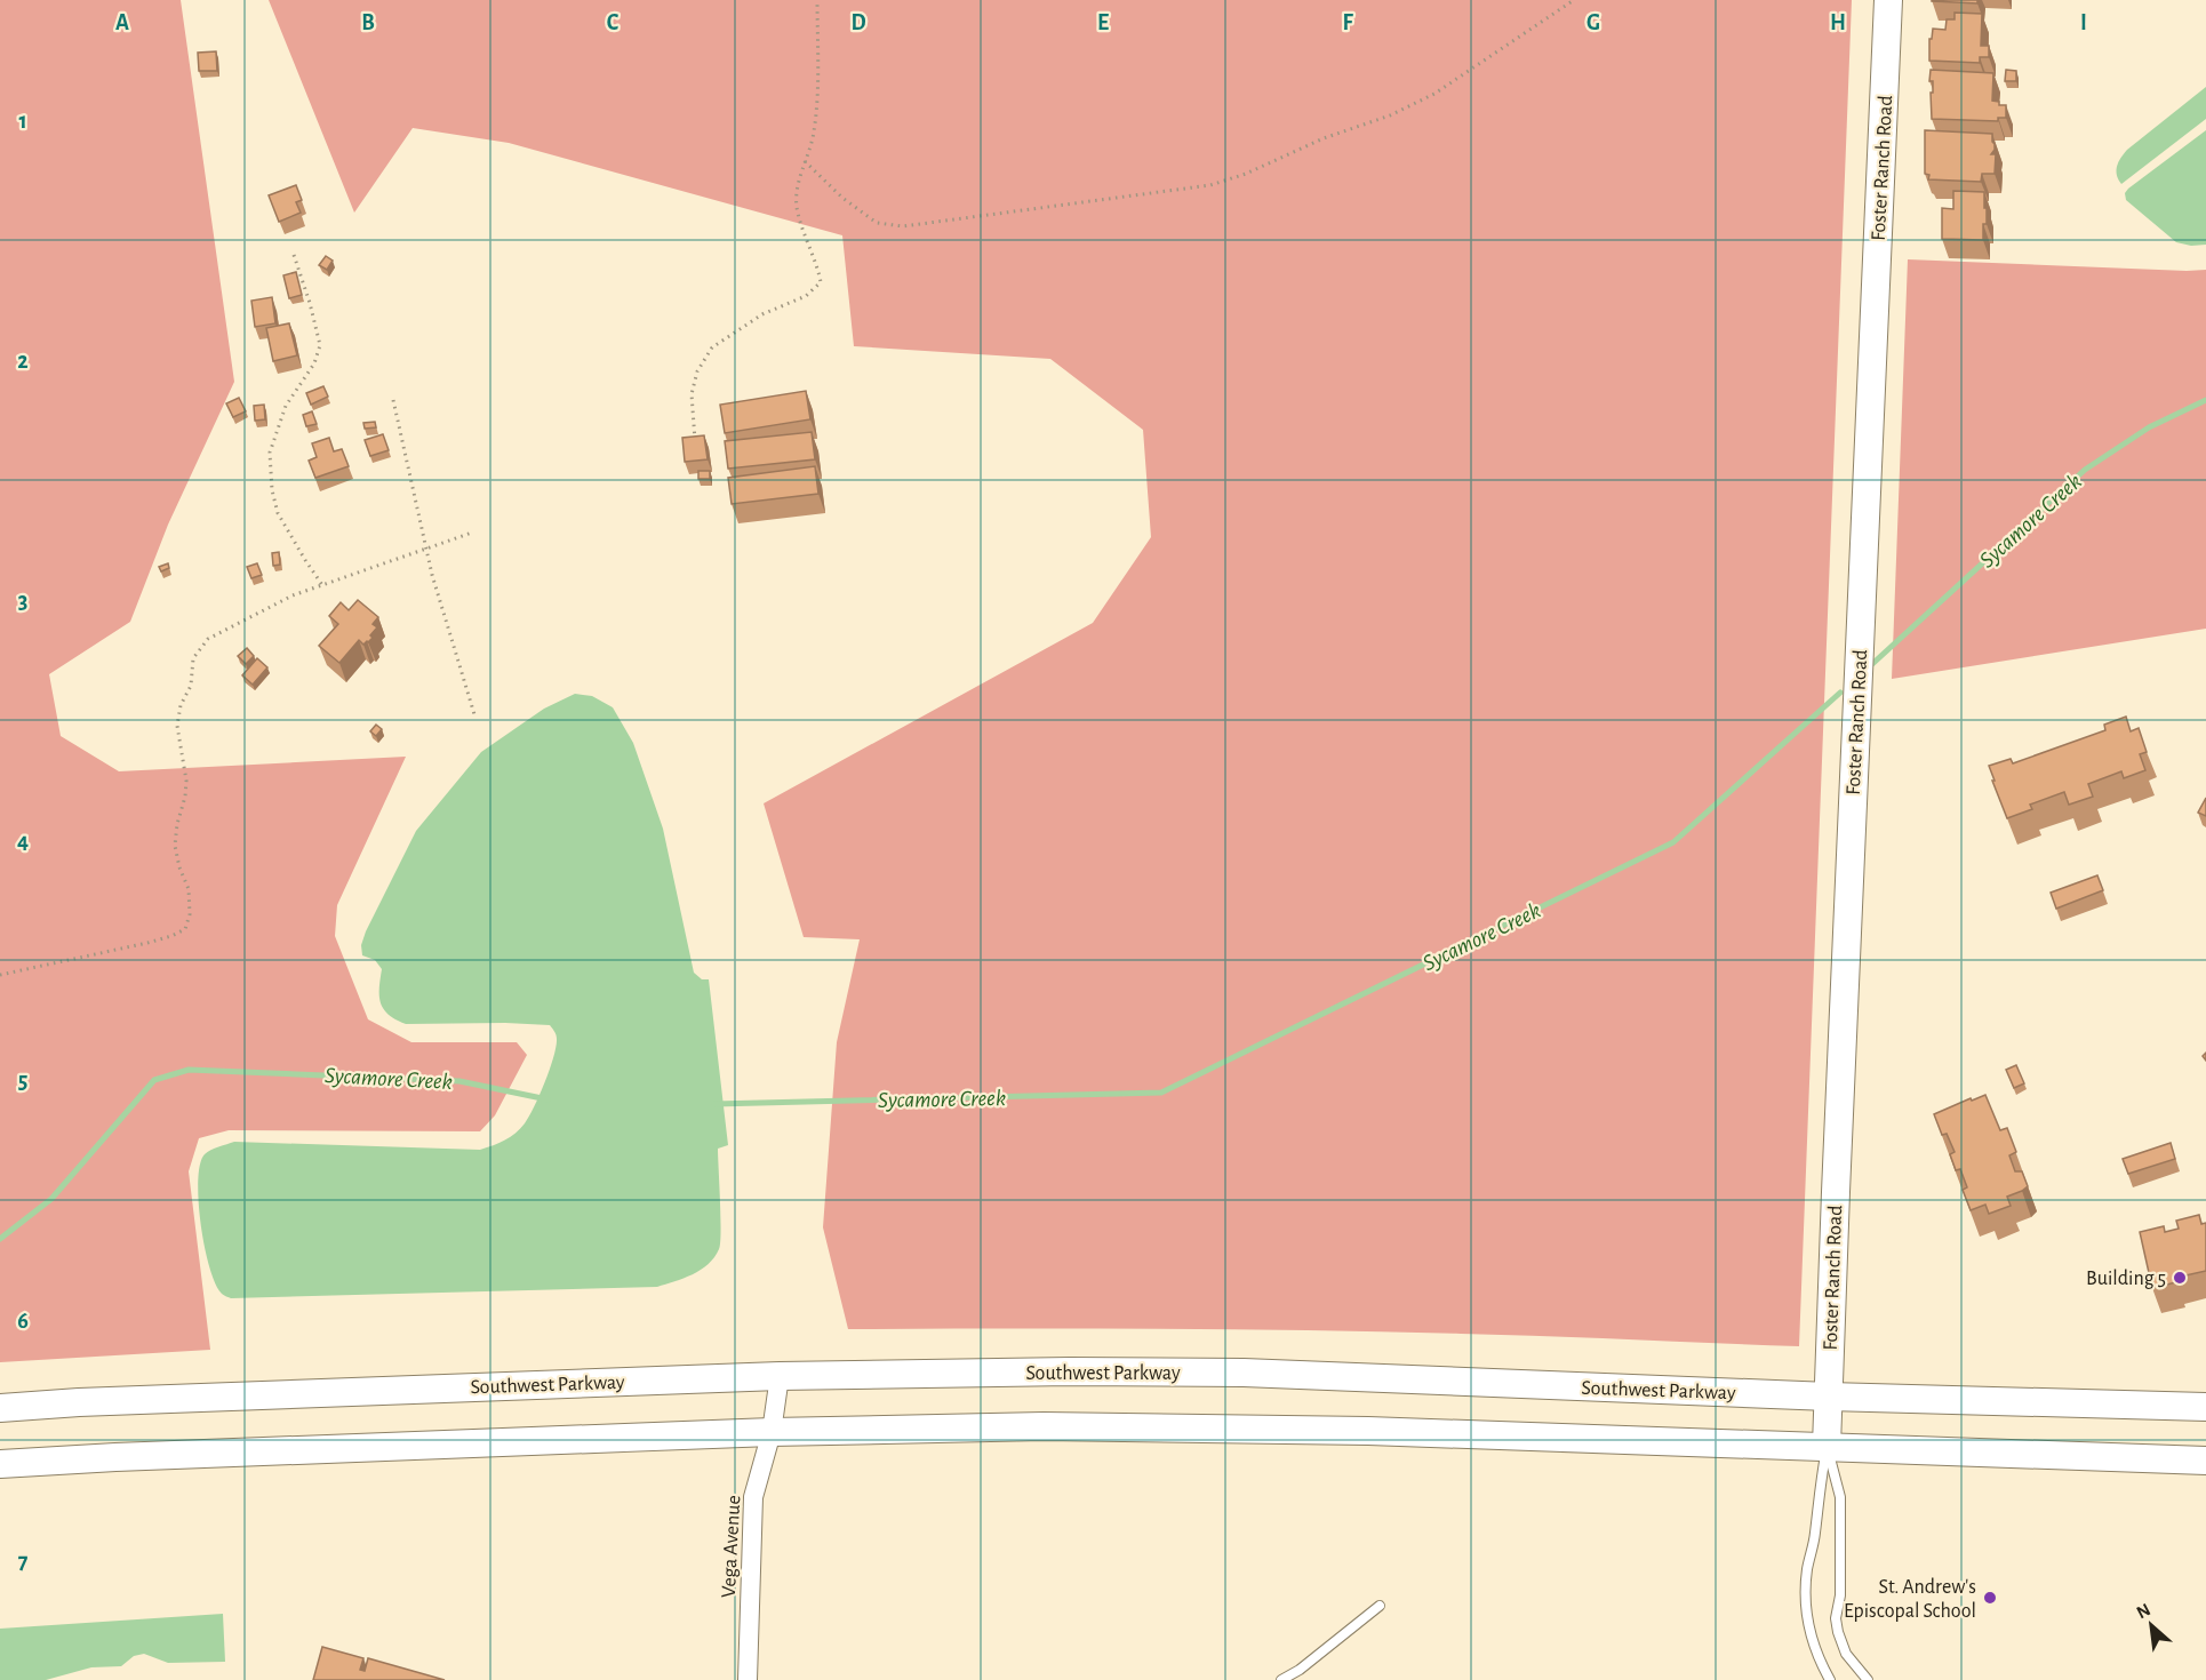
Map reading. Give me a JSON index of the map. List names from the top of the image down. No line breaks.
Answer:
{"streets":{"main road":["Foster Ranch Road","Southwest Parkway"],"street":["Vega Avenue"]},"crossings":[["Foster Ranch Road","Southwest Parkway"],["Southwest Parkway","Vega Avenue"]],"water":["Sycamore Creek"],"places":["Building 5","St. Andrew's Episcopal School"],"north":"top left","grid":{"columns":["A","B","C","D","E","F","G","H","I"],"rows":["1","2","3","4","5","6","7"]}}
